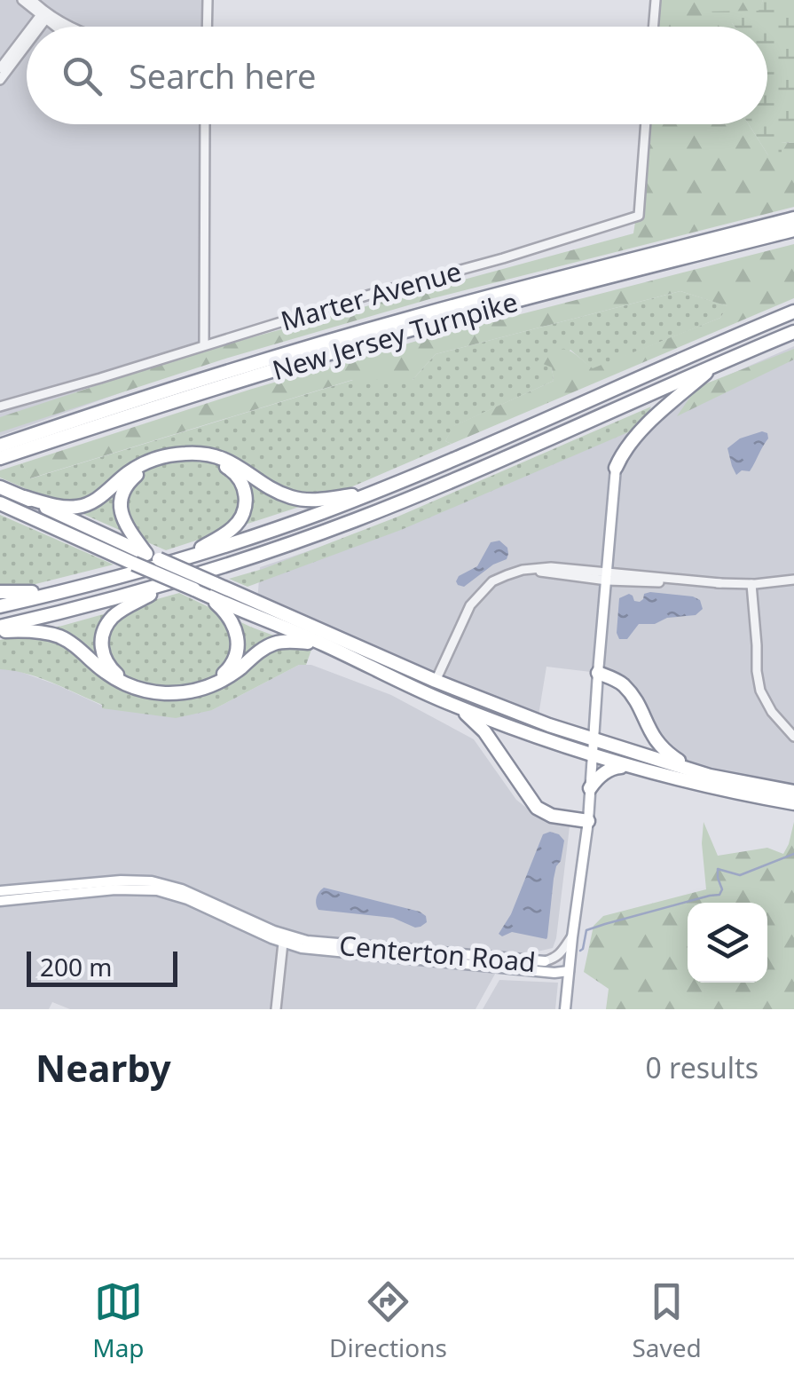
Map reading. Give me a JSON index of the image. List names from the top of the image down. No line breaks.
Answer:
{"streets":{"highway":["New Jersey Turnpike"],"main road":["Centerton Road"],"street":["Marter Avenue"]},"scale_bar":"200 m","page":{"search":"Search here","scale":"200 m","heading":["Nearby","0 results"],"nav":["Map","Directions","Saved"]}}
